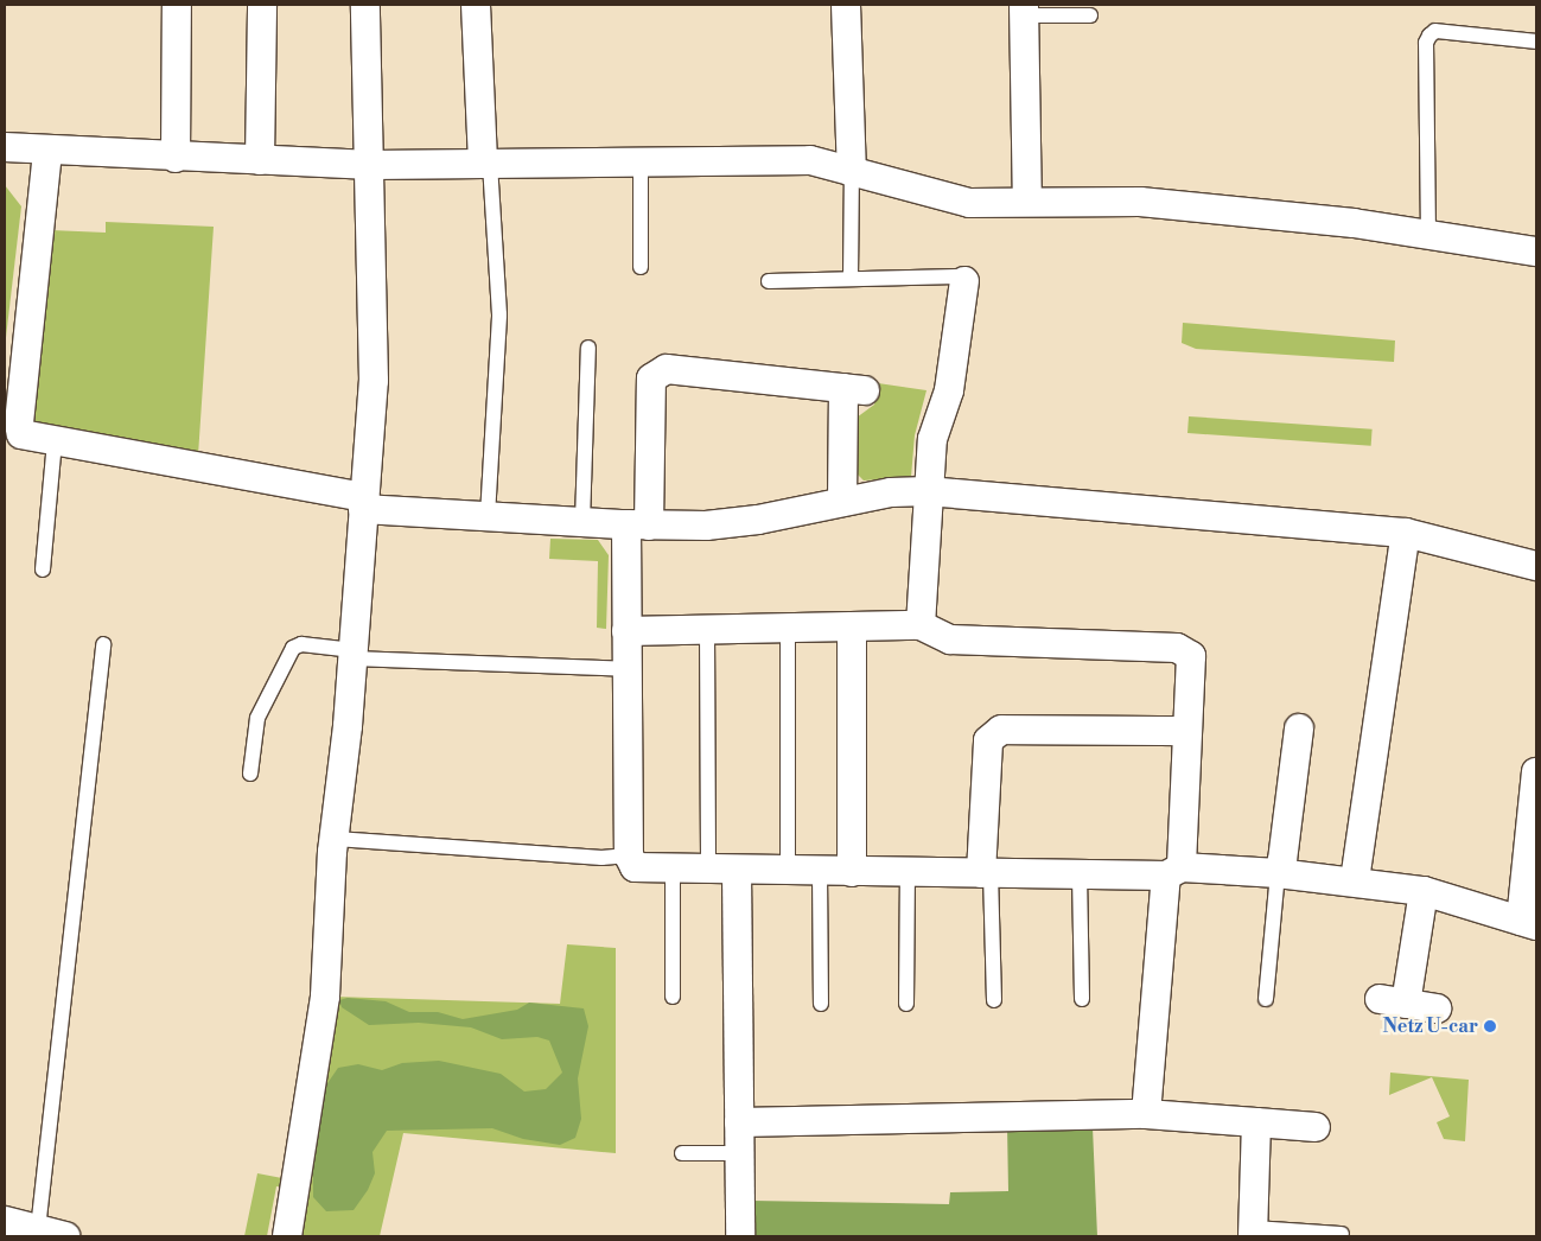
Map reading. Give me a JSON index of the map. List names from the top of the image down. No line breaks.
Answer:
{"places":["Netz U-car"]}
